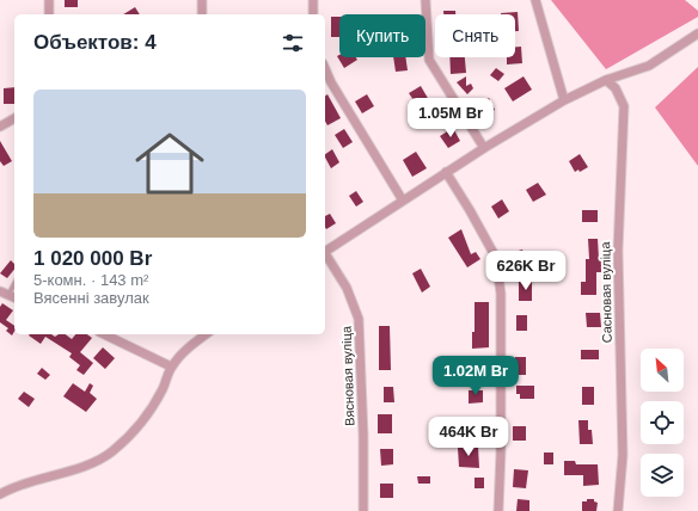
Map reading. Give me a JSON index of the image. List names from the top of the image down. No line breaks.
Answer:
{"streets":{"street":["Сасновая вуліца","Вясновая вуліца"]},"north":"top left","page":{"chip":["Купить","Снять"],"heading":"Объектов: 4","list":[{"name":"1 020 000 Br","note":"5-комн. · 143 m² · Вясенні завулак"}],"price":["1.05M Br","626K Br","1.02M Br","464K Br"]}}
